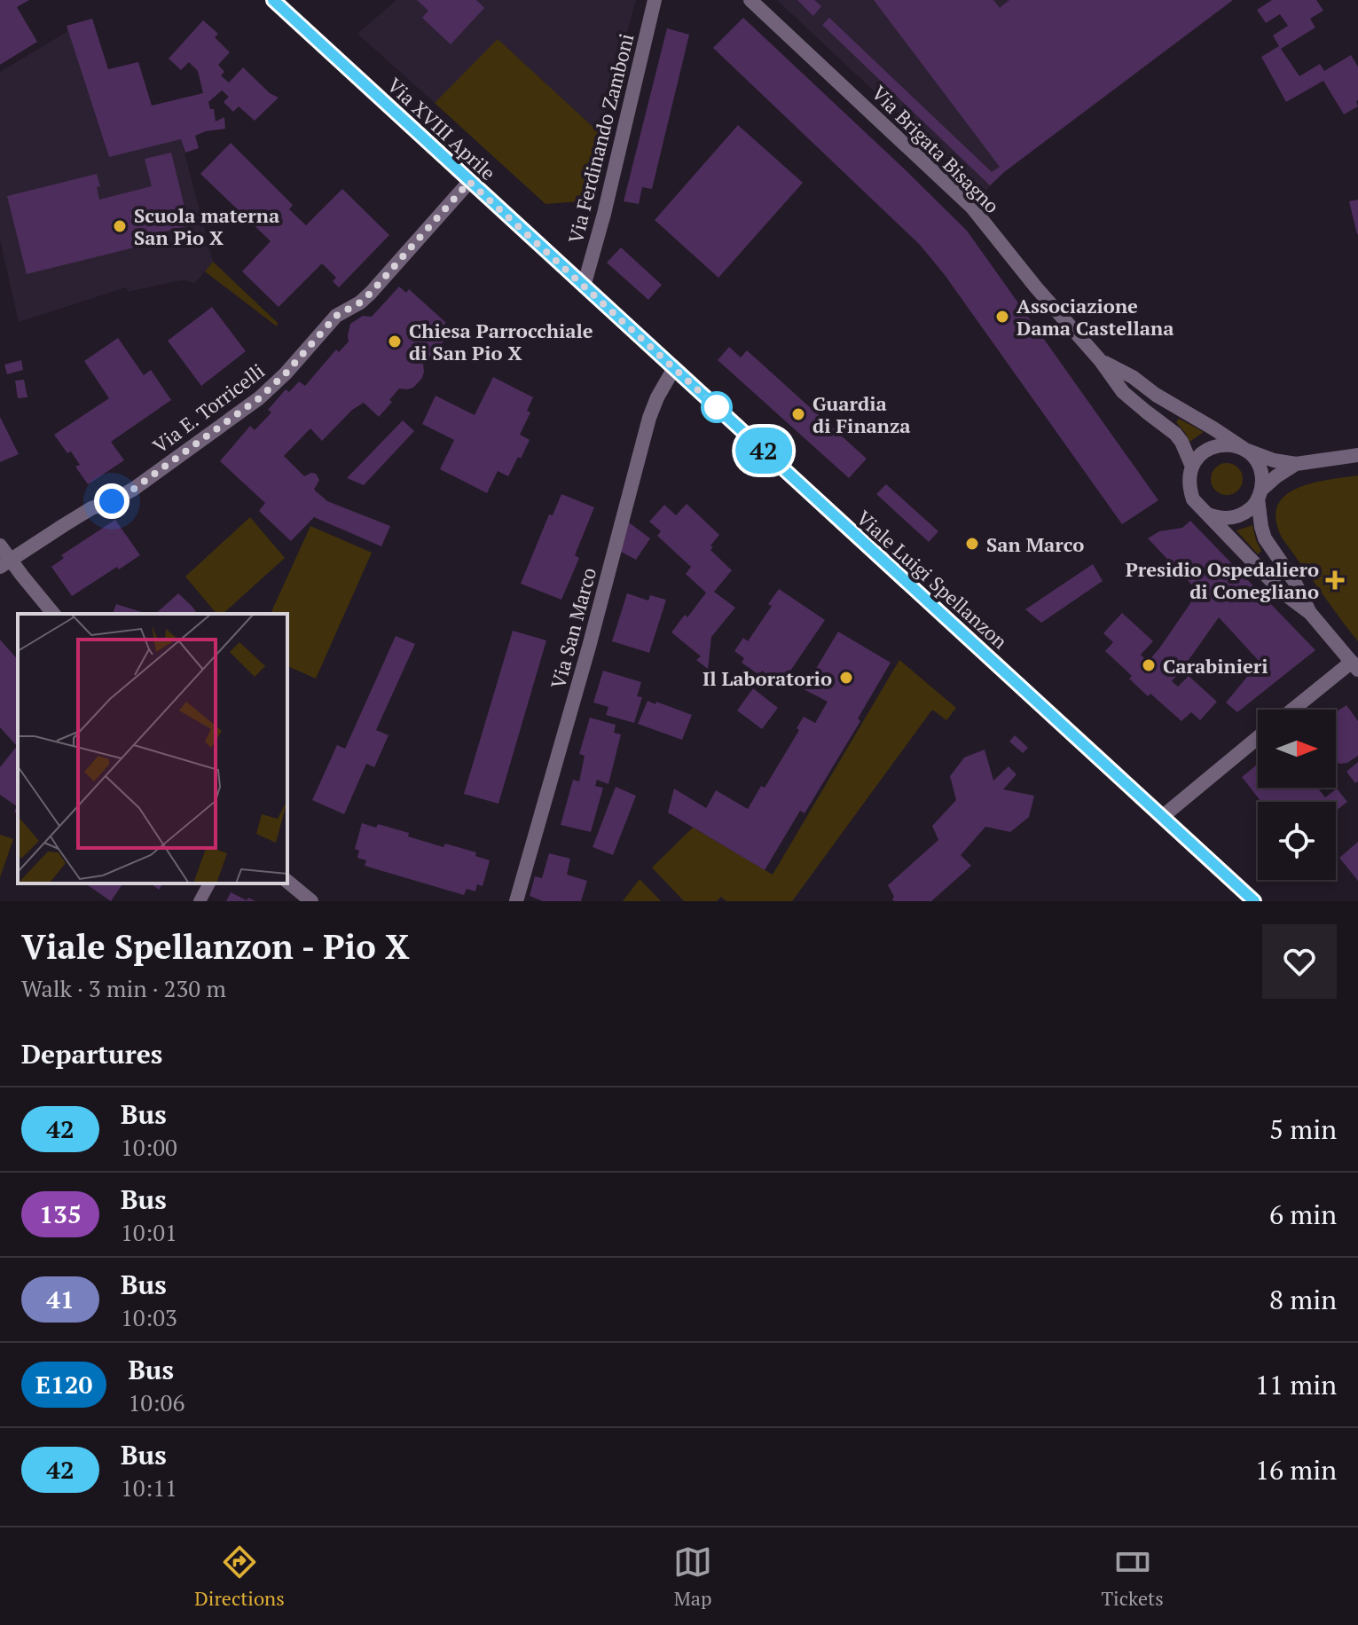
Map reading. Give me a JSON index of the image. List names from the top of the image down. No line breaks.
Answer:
{"streets":{"street":["Via XVIII Aprile","Via Ferdinando Zamboni","Via Brigata Bisagno","Via E. Torricelli","Viale Luigi Spellanzon","Via San Marco"]},"crossings":[["Via XVIII Aprile","Via Ferdinando Zamboni"],["Via XVIII Aprile","Via E. Torricelli"],["Via XVIII Aprile","Viale Luigi Spellanzon"],["Via Ferdinando Zamboni","Viale Luigi Spellanzon"],["Viale Luigi Spellanzon","Via San Marco"]],"places":{"other":["Scuola materna San Pio X","Associazione Dama Castellana","Chiesa Parrocchiale di San Pio X","Guardia di Finanza","San Marco","Carabinieri","Il Laboratorio"],"health":["Presidio Ospedaliero di Conegliano"]},"lines":["bus line 42"],"north":"right","page":{"on_map":"42","heading":[["Viale Spellanzon - Pio X","Walk · 3 min · 230 m"],"Departures"],"list":[{"mark":"42","name":"Bus","note":"10:00","value":"5 min"},{"mark":"135","name":"Bus","note":"10:01","value":"6 min"},{"mark":"41","name":"Bus","note":"10:03","value":"8 min"},{"mark":"E120","name":"Bus","note":"10:06","value":"11 min"},{"mark":"42","name":"Bus","note":"10:11","value":"16 min"}],"tabs":["Directions","Map","Tickets"]}}
